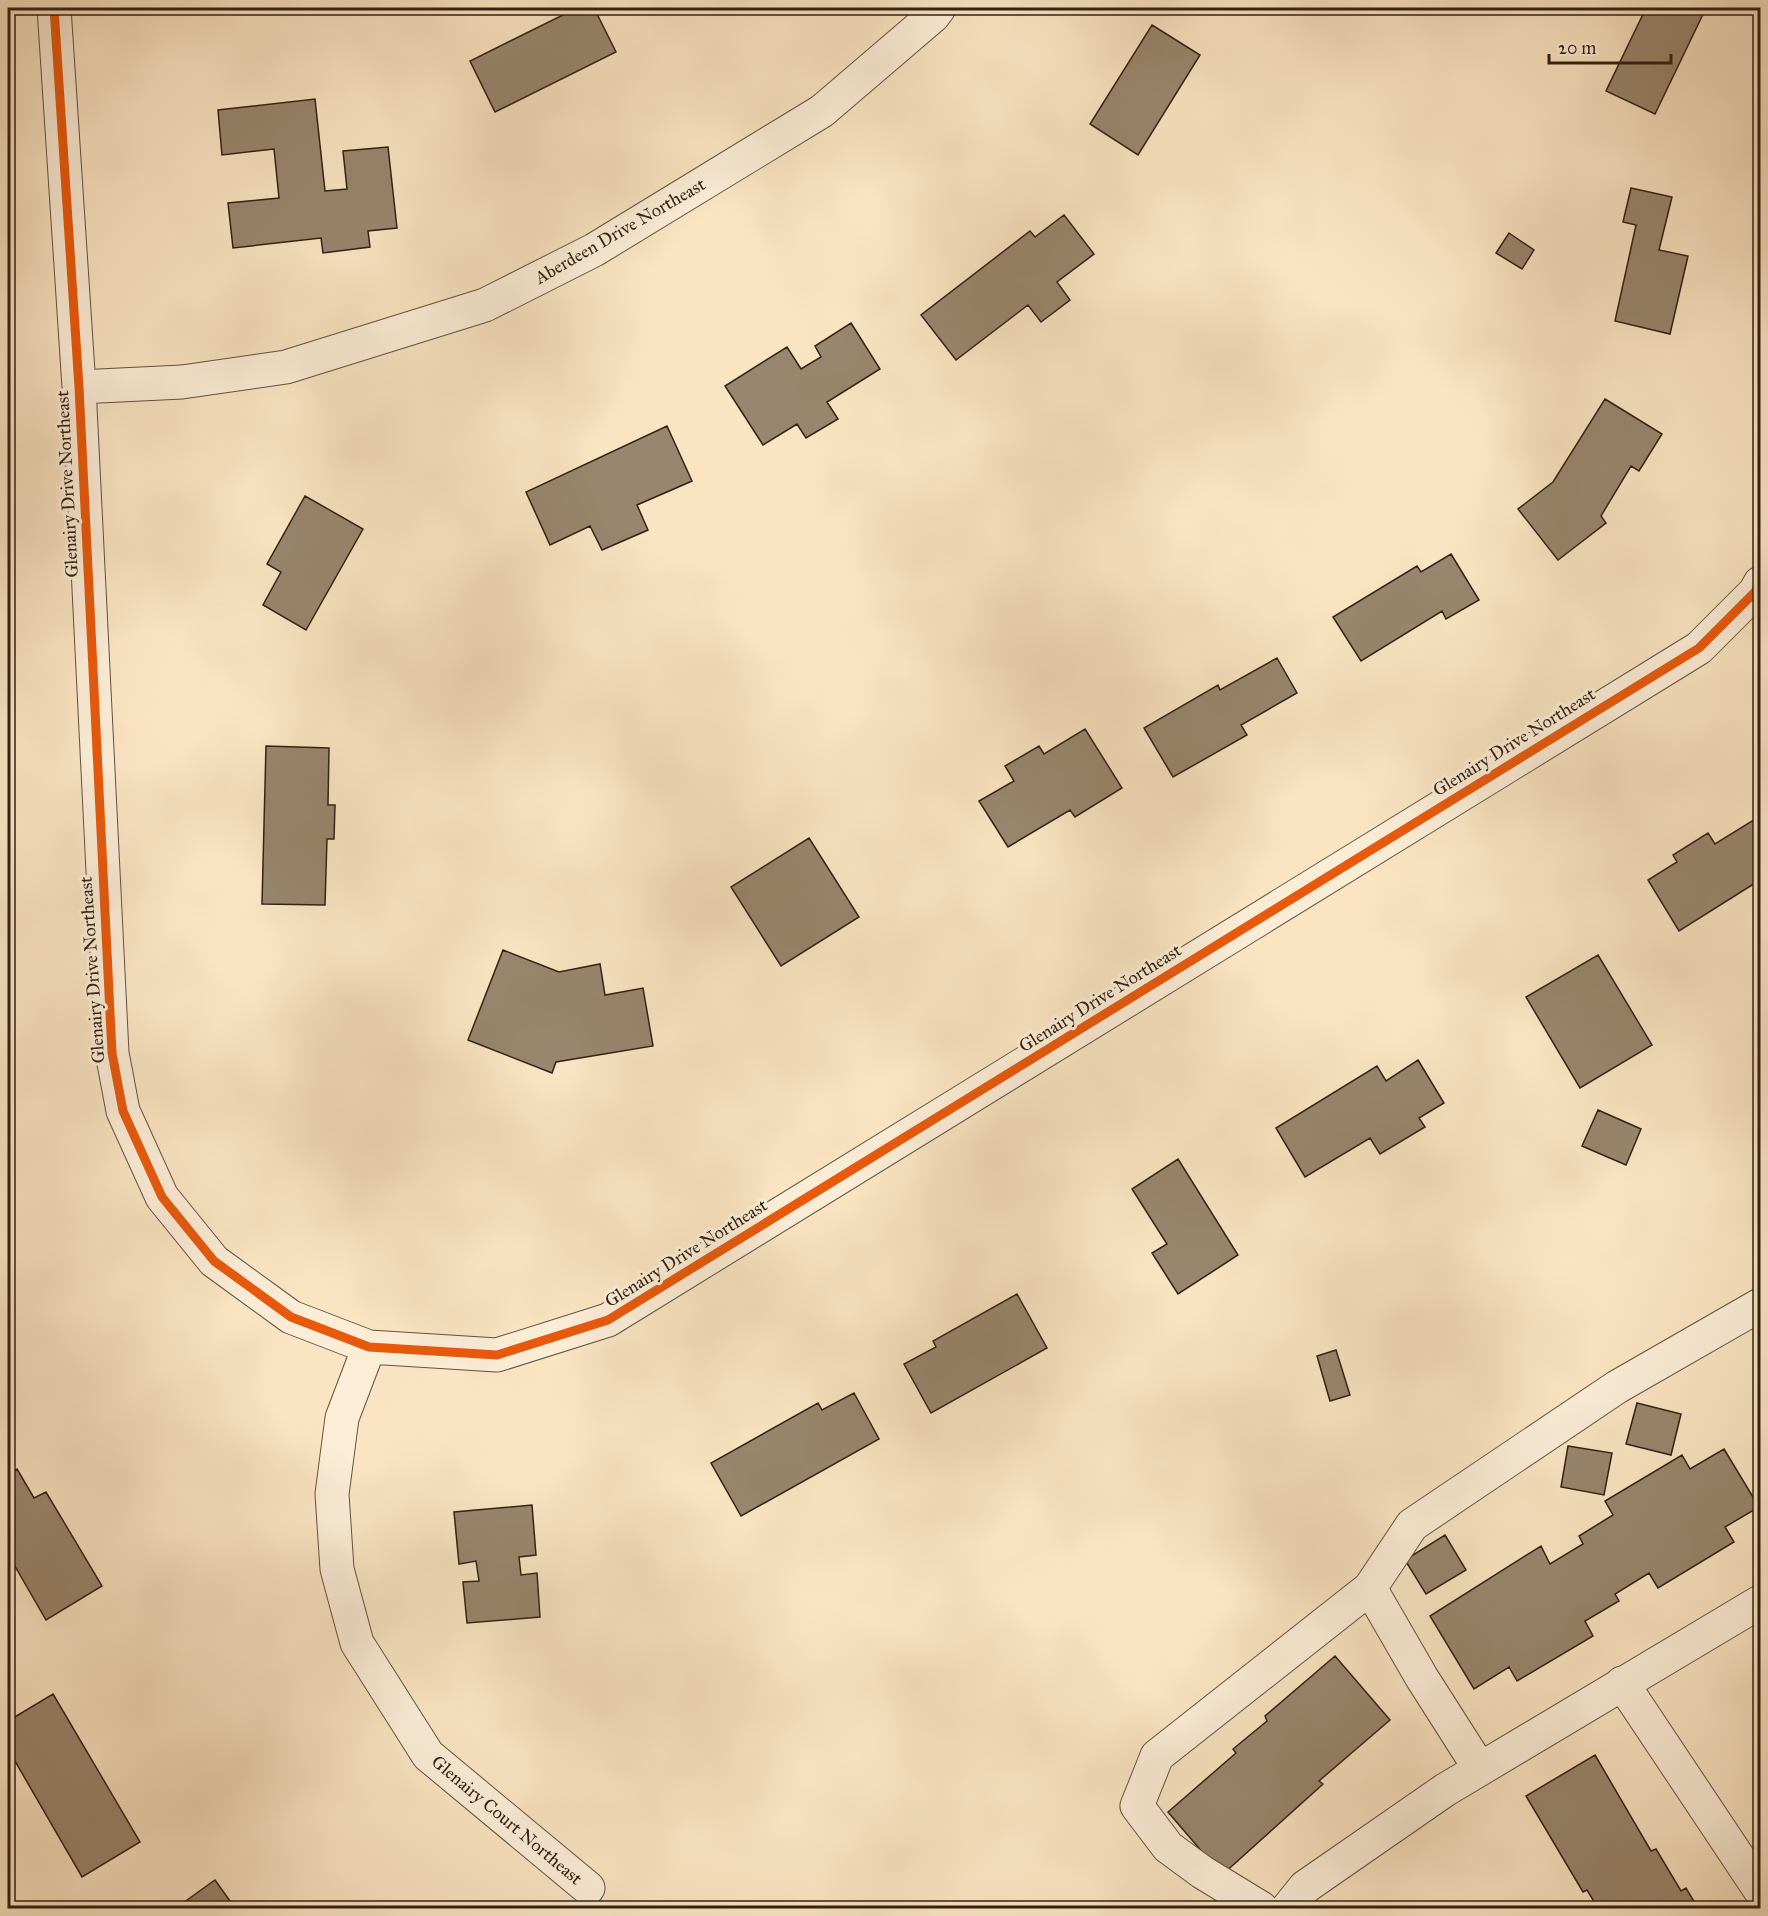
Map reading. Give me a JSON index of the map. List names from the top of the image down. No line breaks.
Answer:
{"streets":{"street":["Aberdeen Drive Northeast","Glenairy Drive Northeast","Glenairy Court Northeast"]},"crossings":[["Aberdeen Drive Northeast","Glenairy Drive Northeast"],["Glenairy Drive Northeast","Glenairy Court Northeast"]],"scale_bar":"20 m"}
